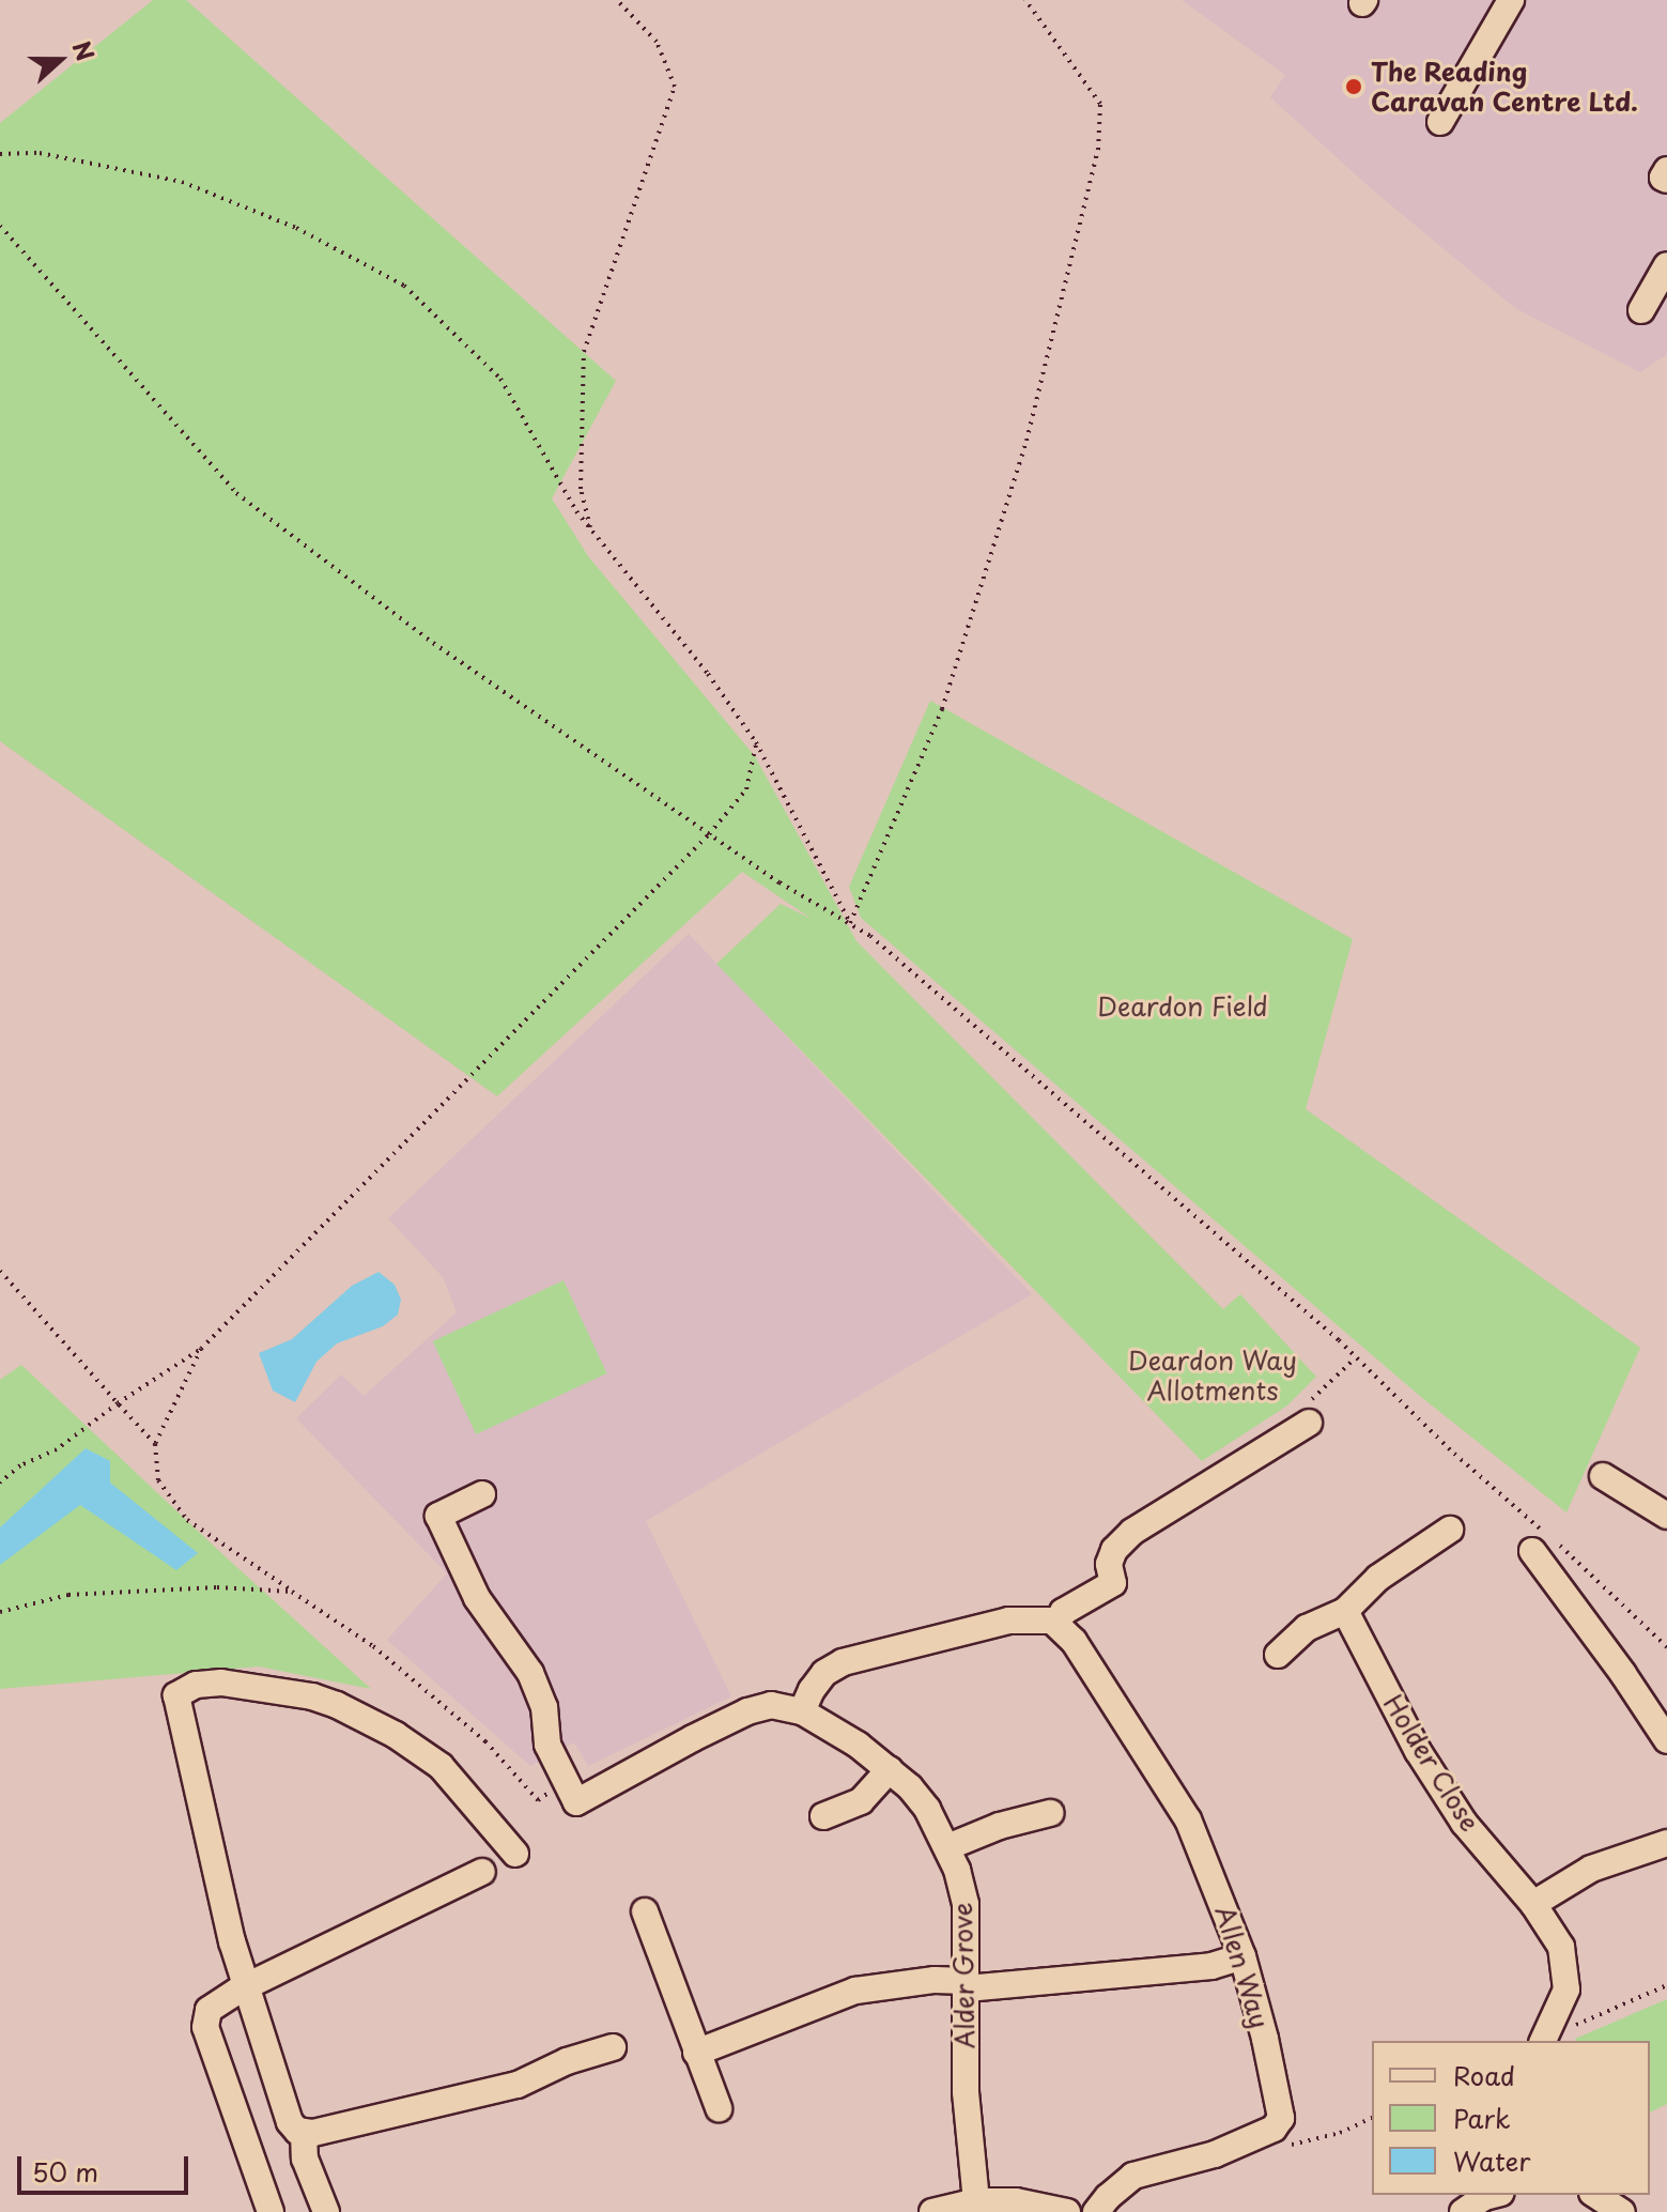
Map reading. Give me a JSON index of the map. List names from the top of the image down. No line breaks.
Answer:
{"streets":{"street":["Holder Close","Allen Way","Alder Grove"]},"parks":["Deardon Field","Deardon Way Allotments"],"places":["The Reading Caravan Centre Ltd."],"legend":["Road","Park","Water"],"scale_bar":"50 m","north":"right"}
